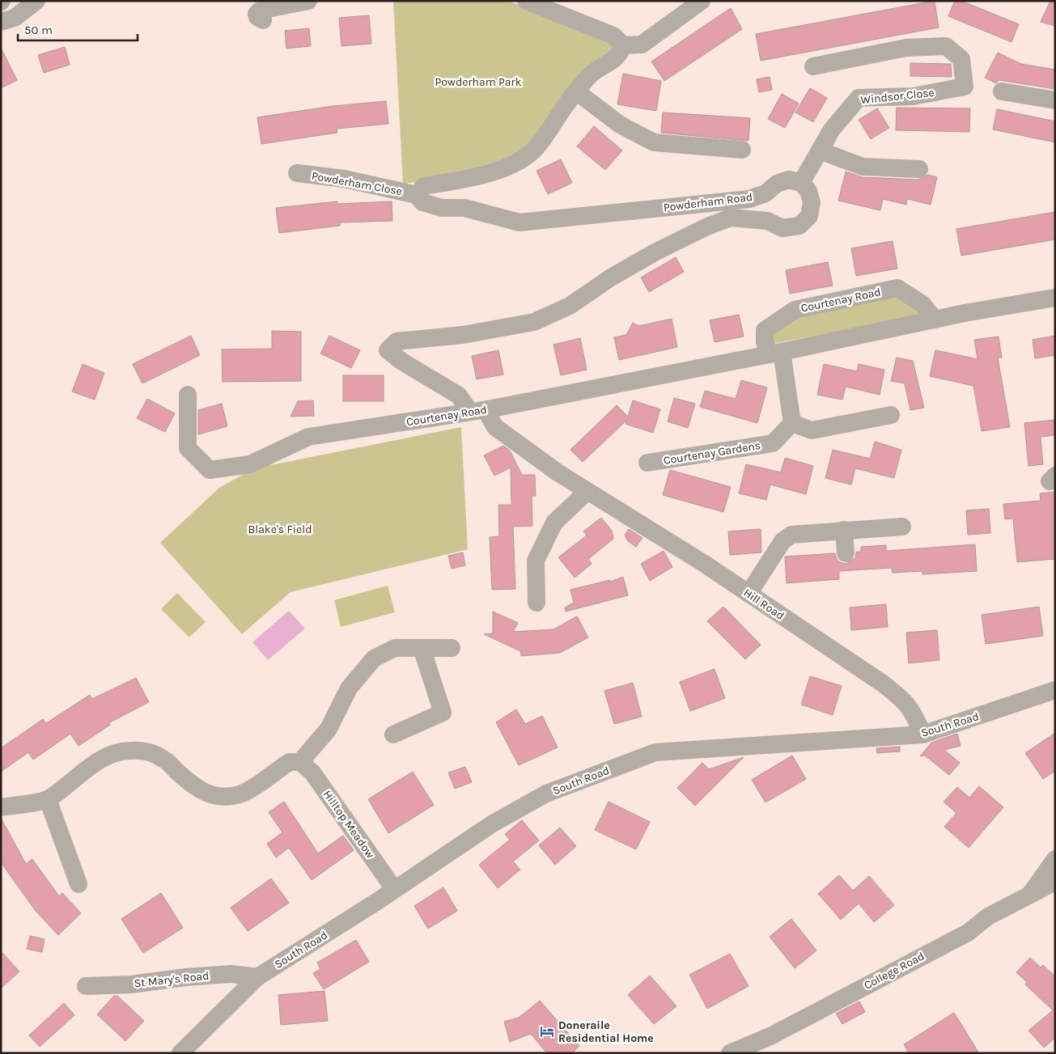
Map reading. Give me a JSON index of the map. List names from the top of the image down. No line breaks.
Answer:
{"streets":{"street":["Windsor Close","Powderham Close","Powderham Road","Courtenay Road","Courtenay Gardens","Hill Road","South Road","Hilltop Meadow","College Road","St Mary's Road"]},"crossings":[["Windsor Close","Powderham Road"],["Powderham Close","Powderham Road"],["Powderham Road","Courtenay Road"],["Powderham Road","Hill Road"],["Courtenay Road","Hill Road"],["Hill Road","South Road"],["South Road","Hilltop Meadow"],["South Road","St Mary's Road"]],"parks":["Powderham Park","Blake's Field"],"places":{"hotel":["Doneraile Residential Home"]},"scale_bar":"50 m"}
